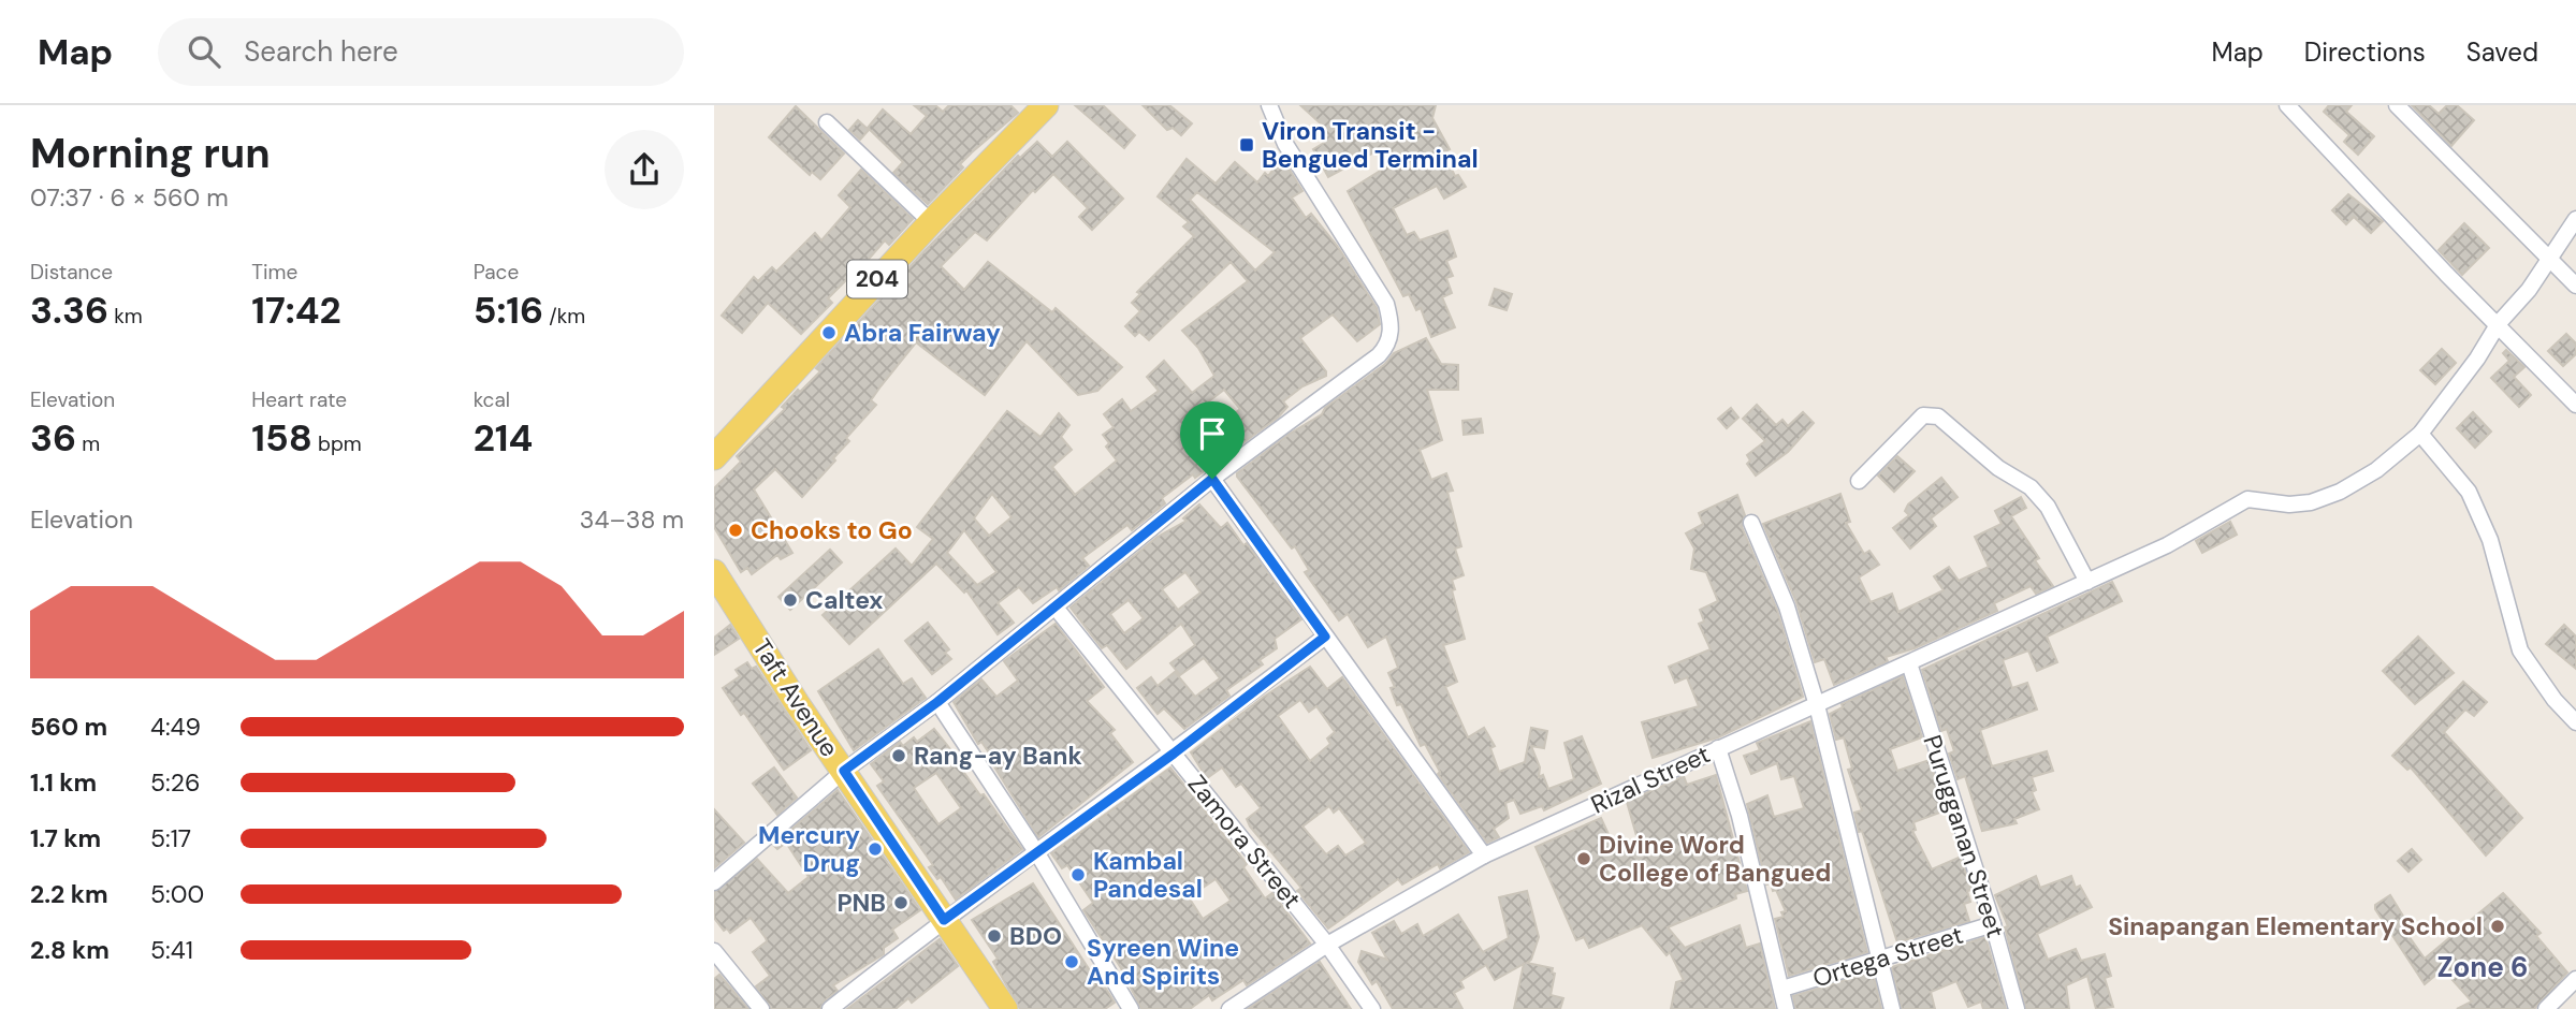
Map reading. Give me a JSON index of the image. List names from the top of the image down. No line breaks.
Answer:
{"streets":{"main road":["204","Taft Avenue"],"street":["Rizal Street","Purugganan Street","Zamora Street","Ortega Street"]},"crossings":[["Rizal Street","Purugganan Street"],["Rizal Street","Zamora Street"],["Purugganan Street","Ortega Street"]],"districts":["Zone 6"],"places":{"transit":["Viron Transit - Bengued Terminal"],"other":["Abra Fairway","Chooks to Go","Caltex","Rang-ay Bank","Mercury Drug","Divine Word College of Bangued","Kambal Pandesal","PNB","Sinapangan Elementary School","BDO","Syreen Wine And Spirits"]},"page":{"header":"Map","search":"Search here","nav":["Map","Directions","Saved"],"heading":["Morning run","07:37 · 6 × 560 m"],"stats":[["Distance","3.36 km"],["Time","17:42"],["Pace","5:16 /km"],["Elevation","36 m"],["Heart rate","158 bpm"],["kcal","214"]],"chart":["Elevation","34–38 m"],"list":[{"name":"560 m","note":"4:49"},{"name":"1.1 km","note":"5:26"},{"name":"1.7 km","note":"5:17"},{"name":"2.2 km","note":"5:00"},{"name":"2.8 km","note":"5:41"}]}}
